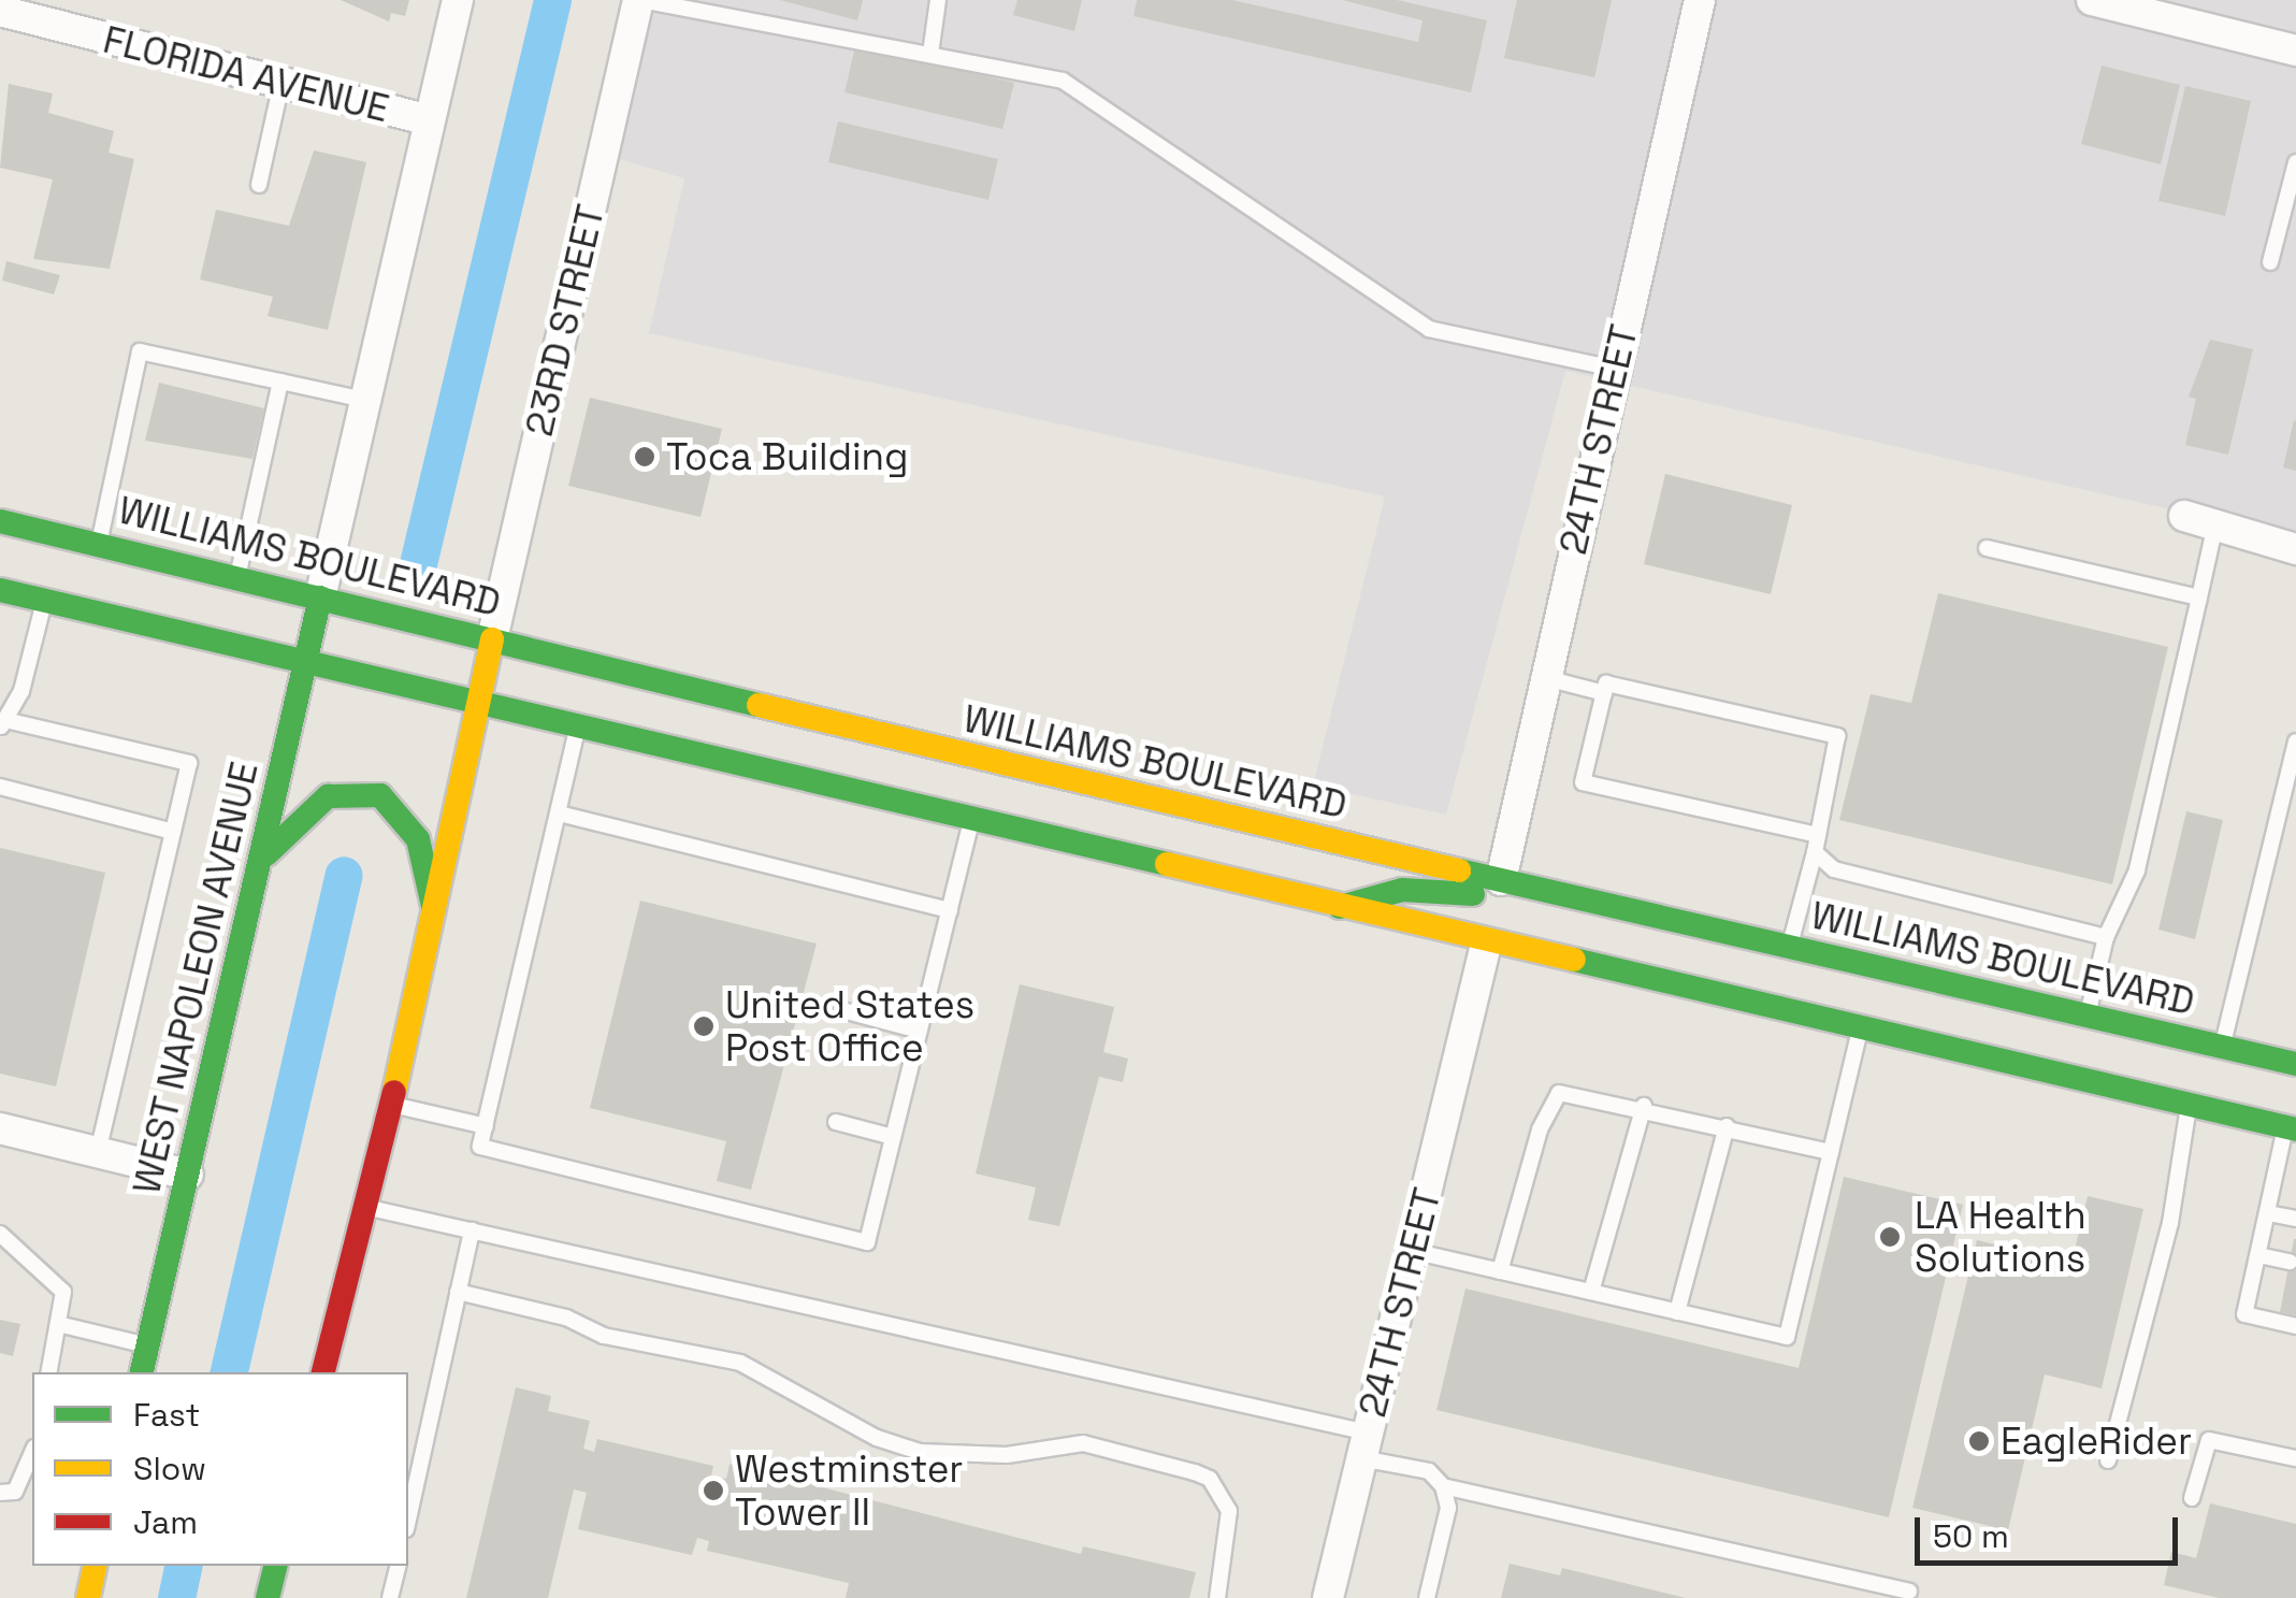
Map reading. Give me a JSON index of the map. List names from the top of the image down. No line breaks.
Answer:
{"streets":{"main road":["WILLIAMS BOULEVARD","WEST NAPOLEON AVENUE"],"street":["FLORIDA AVENUE","23RD STREET","24TH STREET"]},"crossings":[["23RD STREET","WILLIAMS BOULEVARD"],["24TH STREET","WILLIAMS BOULEVARD"],["WILLIAMS BOULEVARD","WEST NAPOLEON AVENUE"]],"places":["Toca Building","United States Post Office","LA Health Solutions","EagleRider","Westminster Tower II"],"legend":["Fast","Slow","Jam"],"scale_bar":"50 m"}
